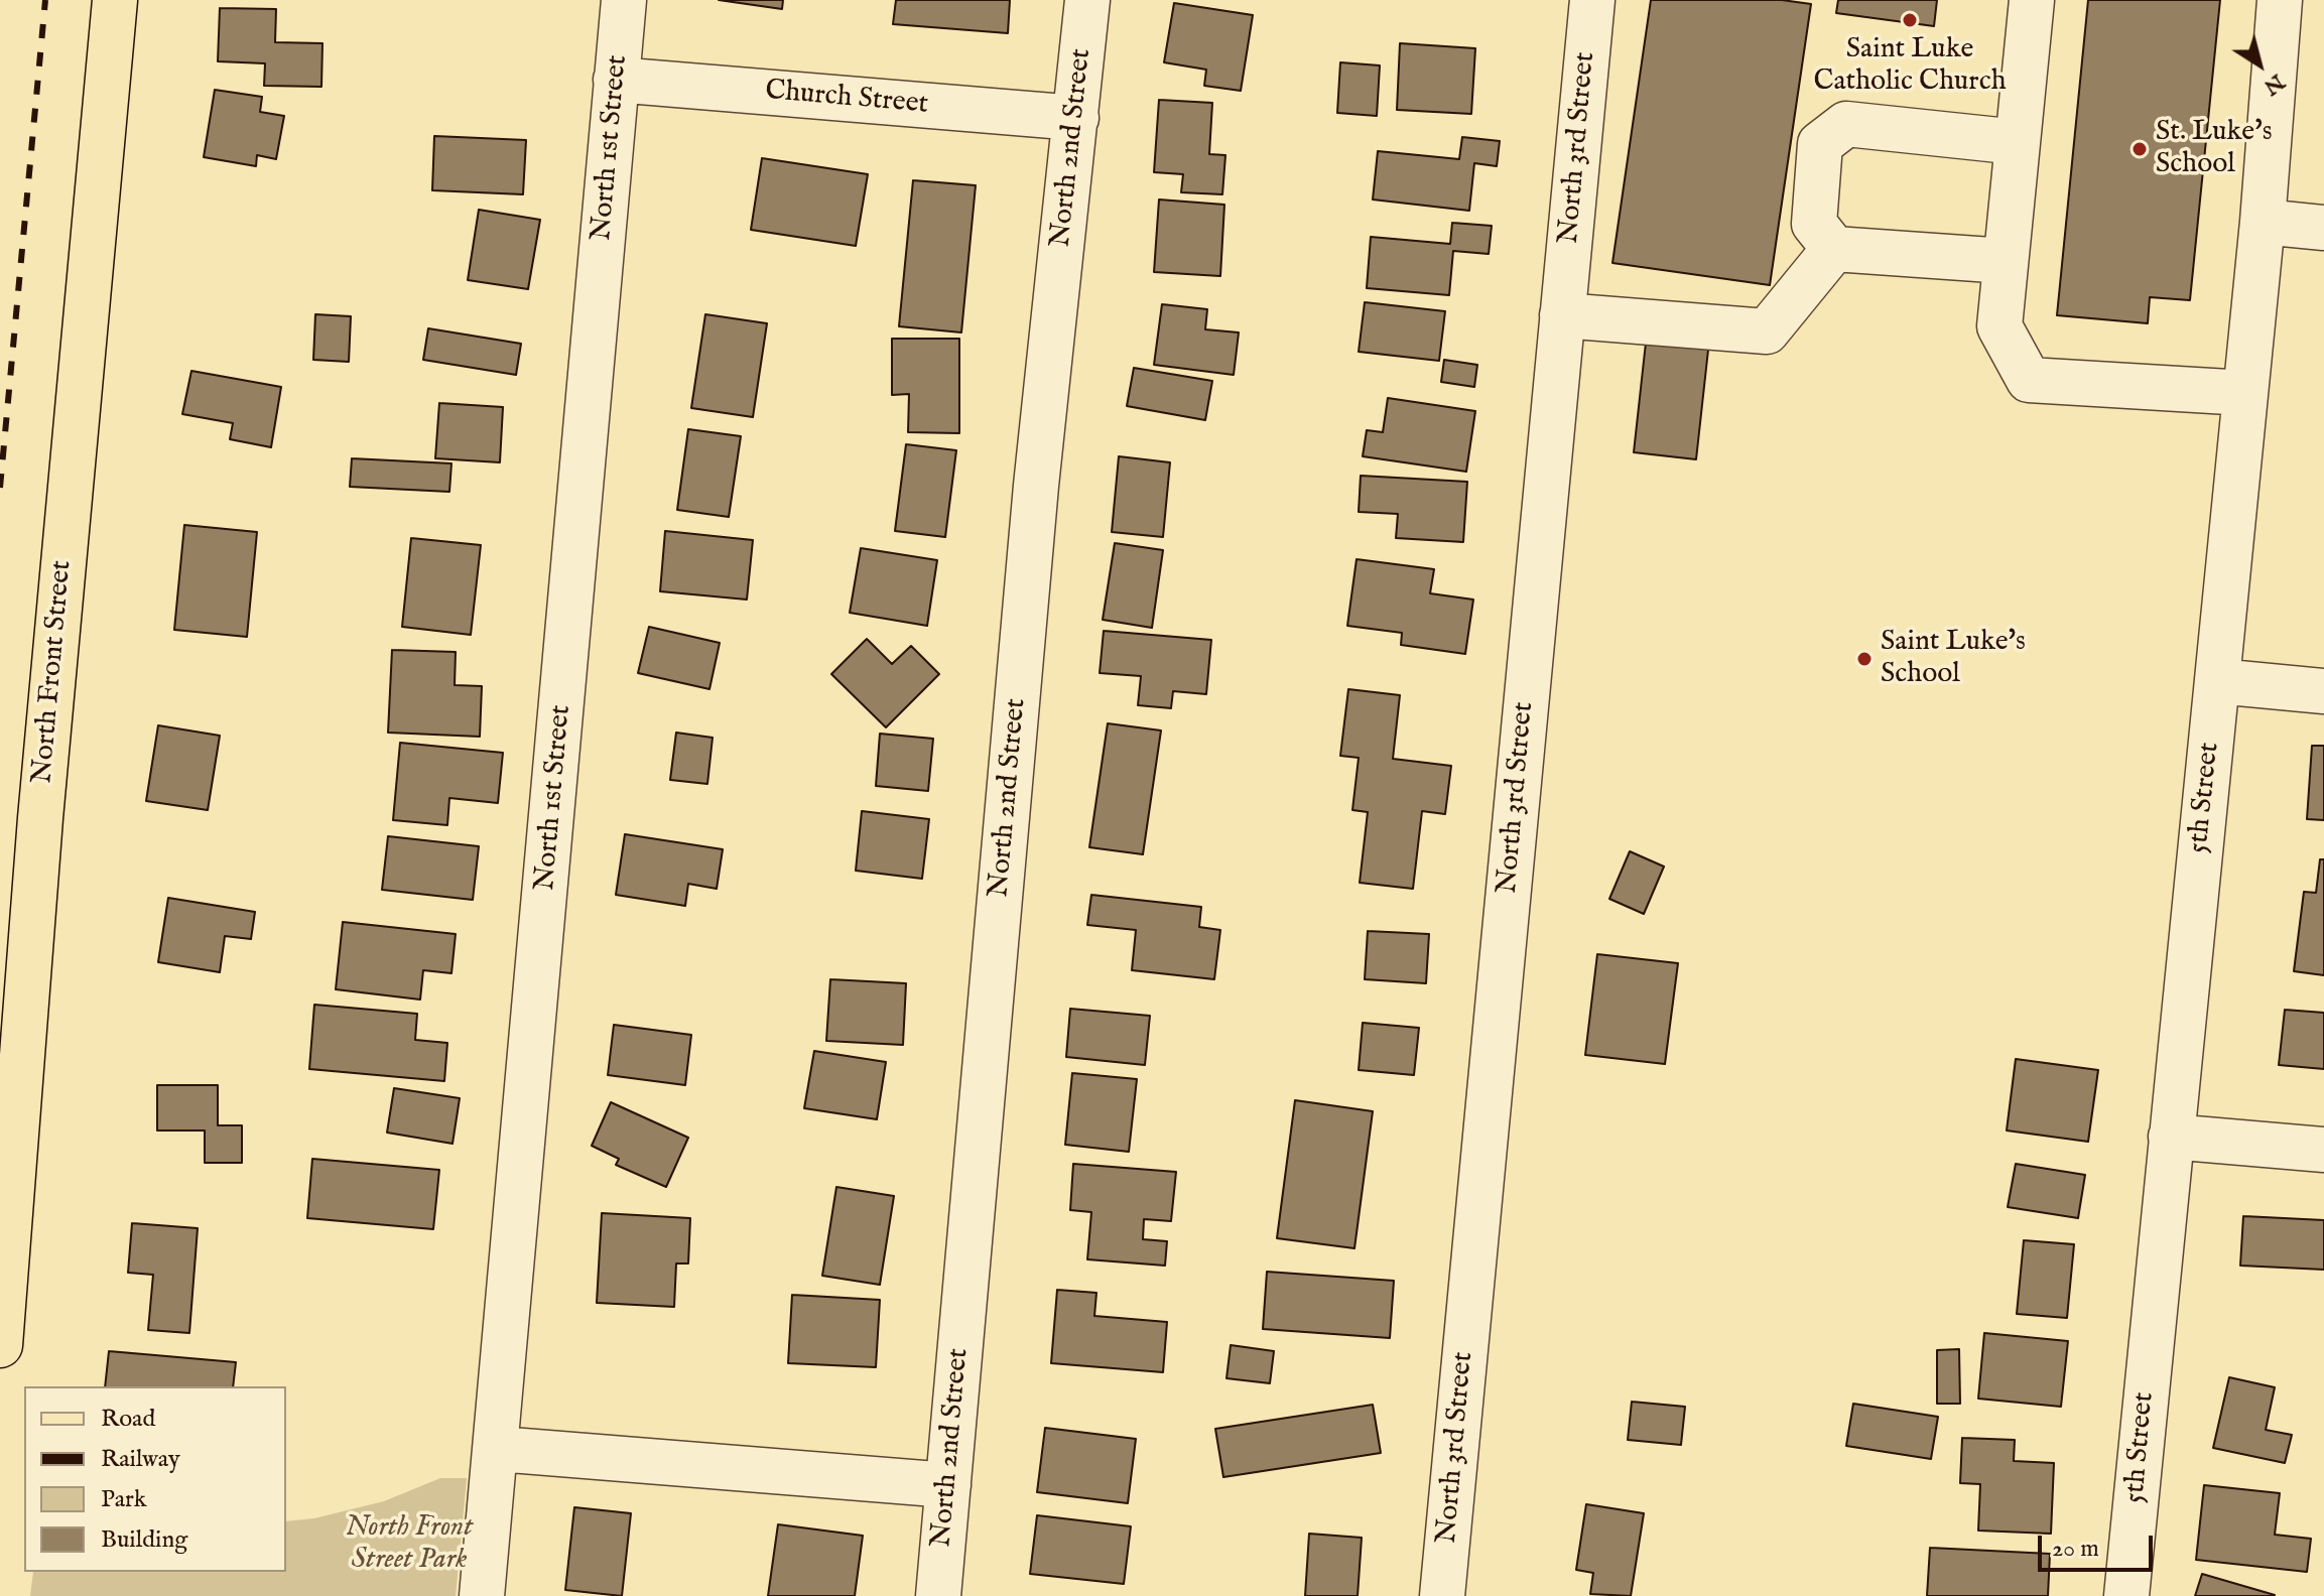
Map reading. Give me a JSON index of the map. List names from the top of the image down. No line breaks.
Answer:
{"streets":{"main road":["North Front Street"],"street":["Church Street","North 1st Street","North 2nd Street","North 3rd Street","5th Street"]},"crossings":[["Church Street","North 1st Street"],["Church Street","North 2nd Street"]],"parks":["North Front Street Park"],"places":["Saint Luke Catholic Church","St. Luke's School","Saint Luke's School"],"legend":["Road","Railway","Park","Building"],"scale_bar":"20 m","north":"bottom right"}
